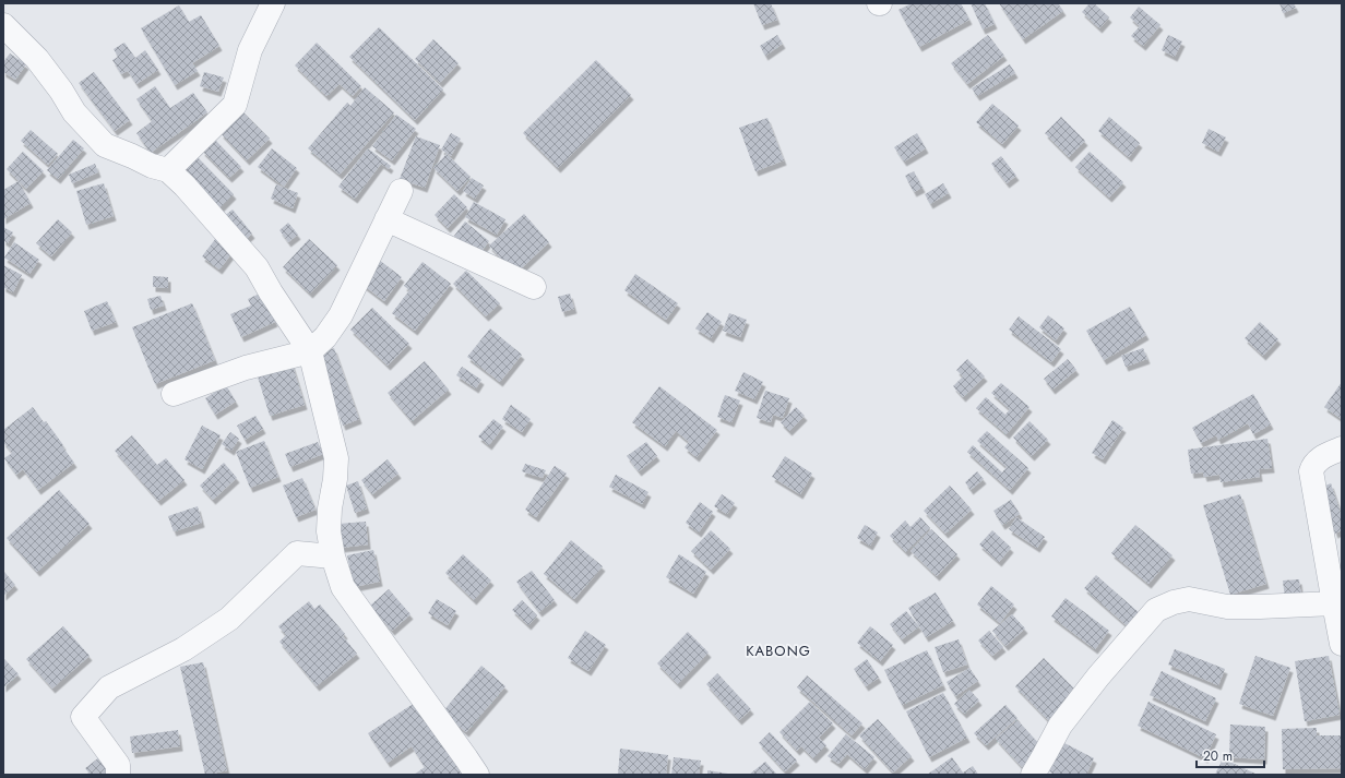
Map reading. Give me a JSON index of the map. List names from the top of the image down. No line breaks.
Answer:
{"districts":["KABONG"],"scale_bar":"20 m"}
